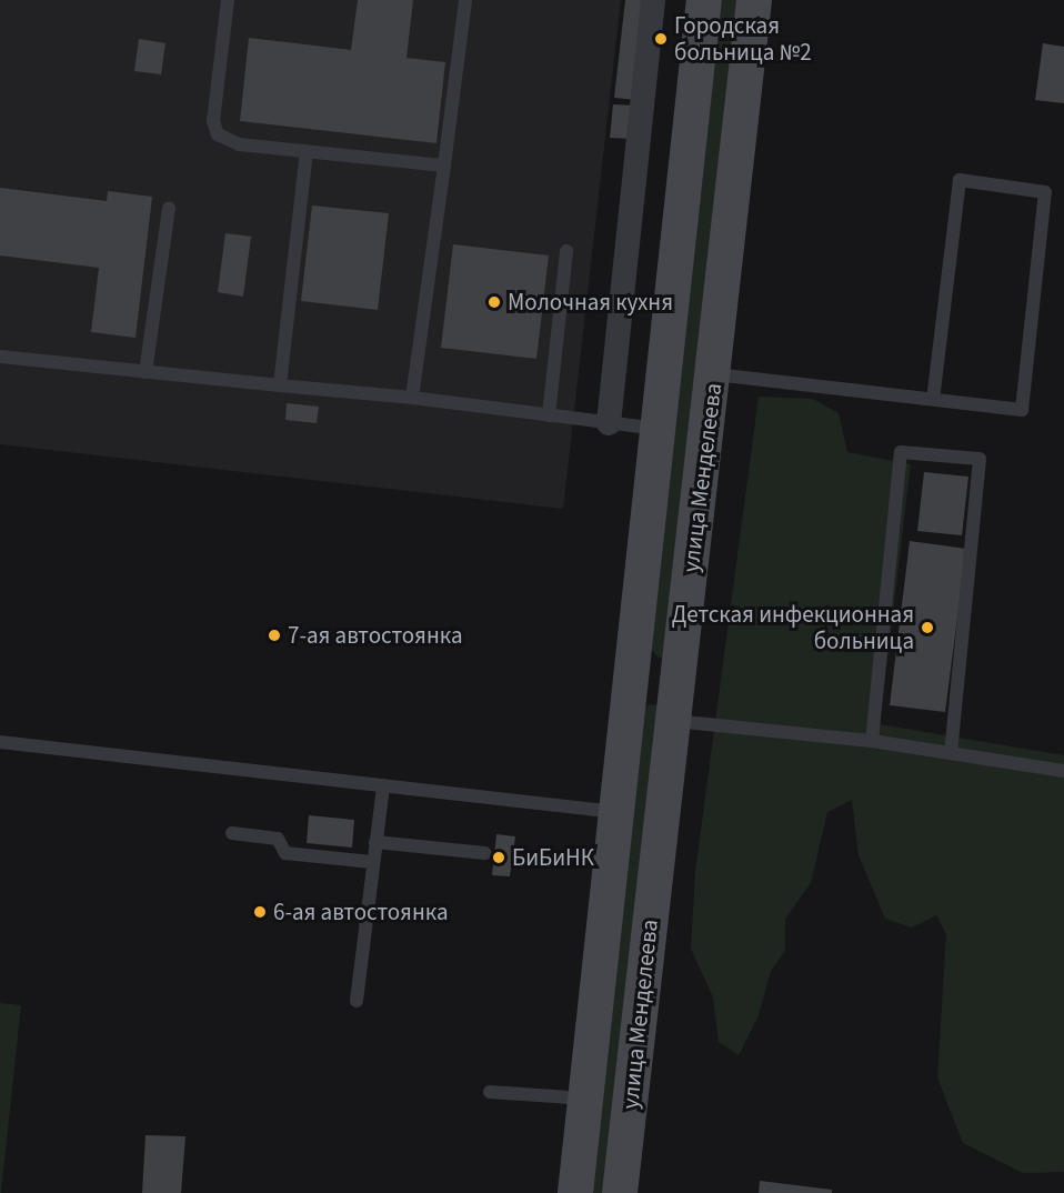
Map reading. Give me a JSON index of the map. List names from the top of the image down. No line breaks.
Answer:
{"streets":{"street":["улица Менделеева"]},"places":["Городская больница №2","Молочная кухня","Детская инфекционная больница","7-ая автостоянка","БиБиНК","6-ая автостоянка"]}
